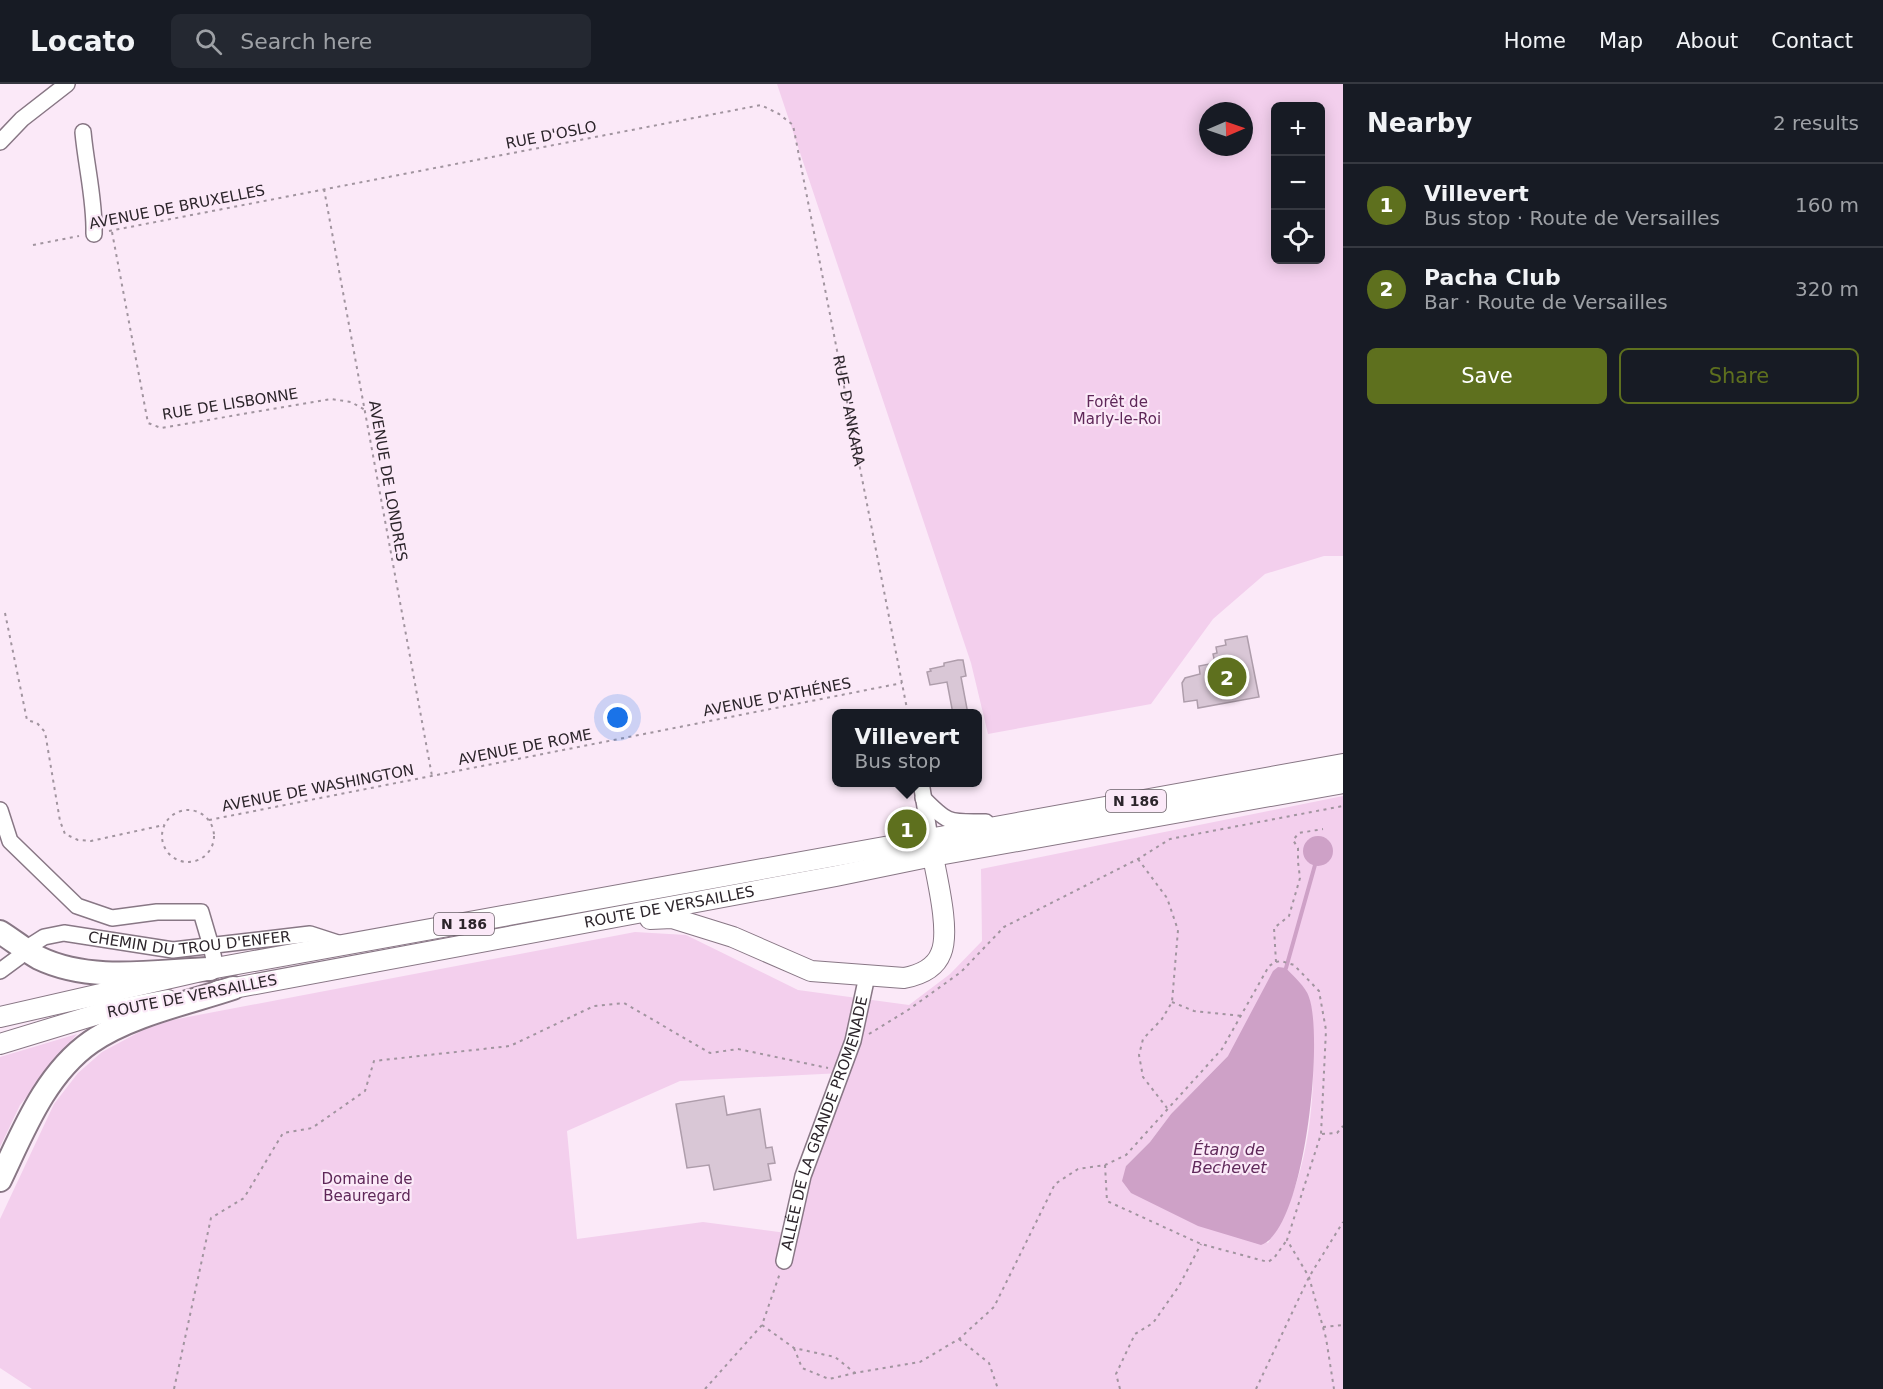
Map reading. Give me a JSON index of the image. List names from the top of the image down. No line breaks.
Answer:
{"streets":{"main road":["N 186","ROUTE DE VERSAILLES"],"street":["CHEMIN DU TROU D'ENFER","ALLÉE DE LA GRANDE PROMENADE"],"path":["RUE D'OSLO","AVENUE DE BRUXELLES","RUE DE LISBONNE","RUE D'ANKARA","AVENUE DE LONDRES","AVENUE D'ATHÉNES","AVENUE DE ROME","AVENUE DE WASHINGTON"]},"crossings":[["RUE D'OSLO","AVENUE DE BRUXELLES"],["RUE D'OSLO","RUE D'ANKARA"],["RUE D'OSLO","AVENUE DE LONDRES"],["AVENUE DE BRUXELLES","RUE DE LISBONNE"],["AVENUE DE BRUXELLES","AVENUE DE LONDRES"],["RUE DE LISBONNE","AVENUE DE LONDRES"],["RUE D'ANKARA","AVENUE D'ATHÉNES"],["AVENUE DE LONDRES","AVENUE DE ROME"],["AVENUE DE LONDRES","AVENUE DE WASHINGTON"],["AVENUE D'ATHÉNES","AVENUE DE ROME"],["AVENUE DE ROME","AVENUE DE WASHINGTON"],["ROUTE DE VERSAILLES","CHEMIN DU TROU D'ENFER"]],"water":["Étang de Bechevet"],"parks":["Forêt de Marly-le-Roi","Domaine de Beauregard"],"north":"right","page":{"header":"Locato","search":"Search here","nav":["Home","Map","About","Contact"],"heading":["Nearby","2 results"],"map_buttons":["+","−"],"list":[{"mark":"1","name":"Villevert","note":"Bus stop · Route de Versailles","value":"160 m"},{"mark":"2","name":"Pacha Club","note":"Bar · Route de Versailles","value":"320 m"}],"buttons":["Save","Share"],"pins":["2","1"],"popup":["Villevert","Bus stop"]}}
